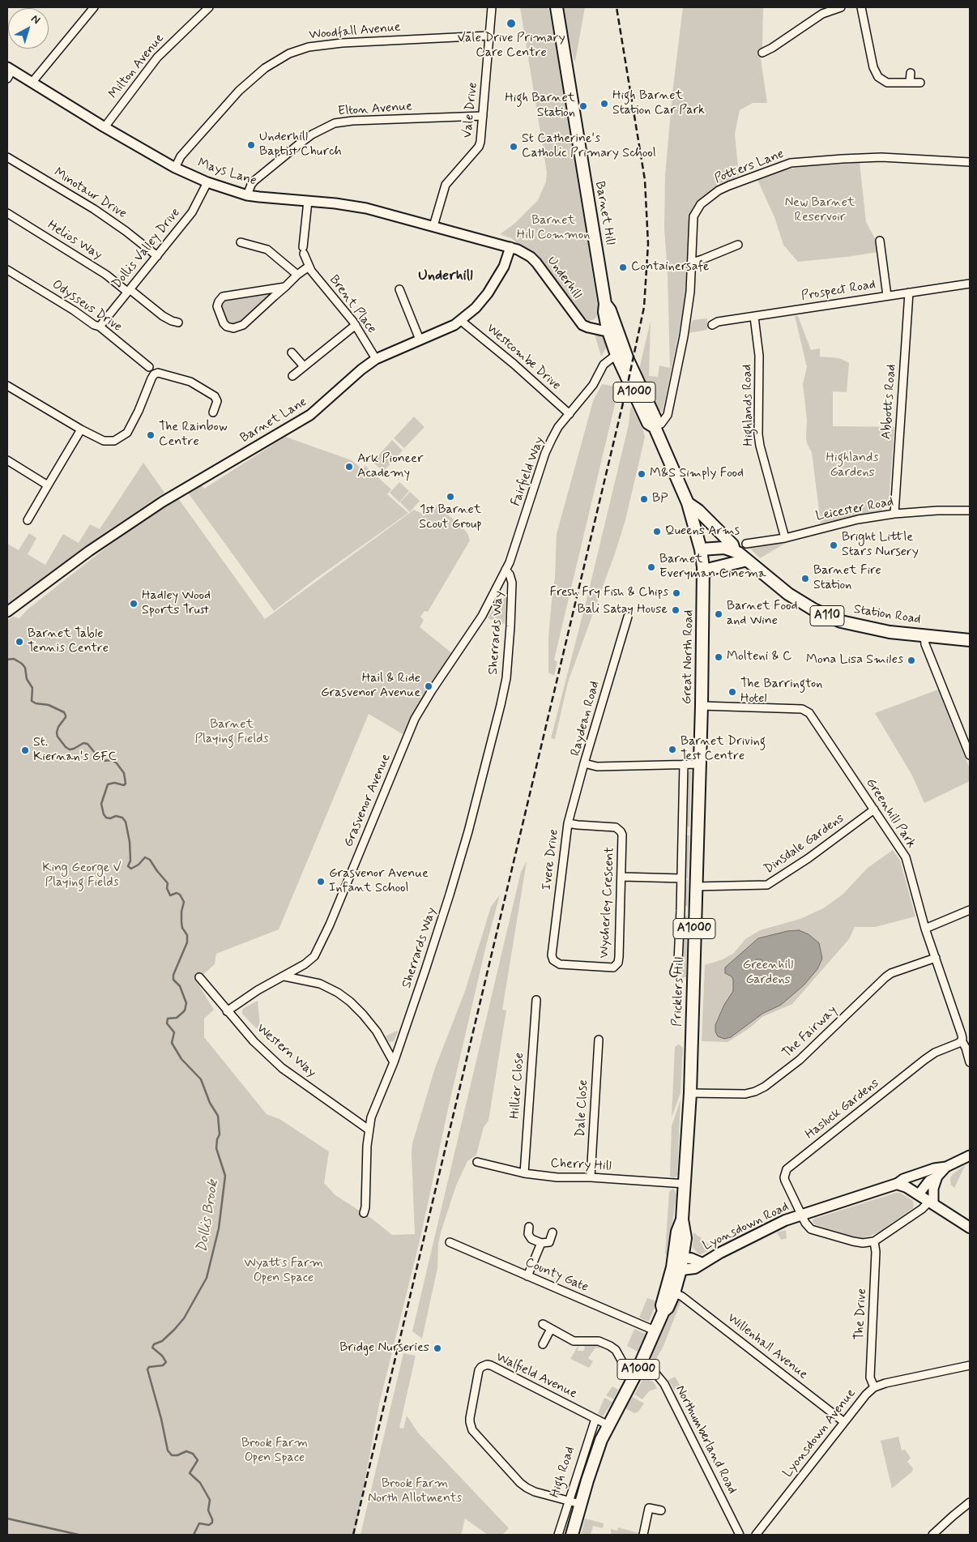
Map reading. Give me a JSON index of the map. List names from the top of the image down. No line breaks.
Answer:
{"streets":{"main road":["Barnet Hill","A1000","Station Road","A110","Great North Road","Pricklers Hill","Lyonsdown Road","High Road"],"street":["Woodfall Avenue","Milton Avenue","Elton Avenue","Vale Drive","Potters Lane","Mays Lane","Minotaur Drive","Helios Way","Dollis Valley Drive","Underhill","Prospect Road","Brent Place","Odysseus Drive","Westcombe Drive","Abbotts Road","Highlands Road","Barnet Lane","Fairfield Way","Leicester Road","Sherrards Way","Raydean Road","Grasvenor Avenue","Greenhill Park","Dinsdale Gardens","Ivere Drive","Wycherley Crescent","The Fairway","Western Way","Hillier Close","Dale Close","Hasluck Gardens","Cherry Hill","County Gate","The Drive","Willenhall Avenue","Walfield Avenue","Lyonsdown Avenue","Northumberland Road"]},"crossings":[["Woodfall Avenue","Vale Drive"],["Woodfall Avenue","Mays Lane"],["Milton Avenue","Mays Lane"],["Elton Avenue","Vale Drive"],["Elton Avenue","Mays Lane"],["Vale Drive","Mays Lane"],["Potters Lane","Barnet Hill"],["Mays Lane","Dollis Valley Drive"],["Mays Lane","Underhill"],["Mays Lane","Brent Place"],["Mays Lane","Barnet Lane"],["Minotaur Drive","Dollis Valley Drive"],["Barnet Hill","Underhill"],["Barnet Hill","Fairfield Way"],["Barnet Hill","A110"],["Barnet Hill","Great North Road"],["Helios Way","Dollis Valley Drive"],["Dollis Valley Drive","Odysseus Drive"],["Underhill","Barnet Lane"],["Prospect Road","Abbotts Road"],["Prospect Road","Highlands Road"],["Brent Place","Barnet Lane"],["Westcombe Drive","Barnet Lane"],["Westcombe Drive","Fairfield Way"],["A1000","Pricklers Hill"],["A1000","Lyonsdown Road"],["A1000","County Gate"],["A1000","Willenhall Avenue"],["A1000","Walfield Avenue"],["A1000","Northumberland Road"],["A1000","High Road"],["Abbotts Road","Leicester Road"],["Highlands Road","Leicester Road"],["Fairfield Way","Sherrards Way"],["Fairfield Way","Grasvenor Avenue"],["Station Road","A110"],["Sherrards Way","Grasvenor Avenue"],["Sherrards Way","Western Way"],["Great North Road","Raydean Road"],["Great North Road","Greenhill Park"],["Great North Road","Pricklers Hill"],["Raydean Road","Ivere Drive"],["Raydean Road","Pricklers Hill"],["Grasvenor Avenue","Western Way"],["Greenhill Park","Dinsdale Gardens"],["Greenhill Park","The Fairway"],["Greenhill Park","Hasluck Gardens"],["Dinsdale Gardens","Pricklers Hill"],["Ivere Drive","Wycherley Crescent"],["Pricklers Hill","The Fairway"],["Pricklers Hill","Cherry Hill"],["Pricklers Hill","Lyonsdown Road"],["Hillier Close","Cherry Hill"],["Dale Close","Cherry Hill"],["Hasluck Gardens","Lyonsdown Road"],["Lyonsdown Road","The Drive"],["The Drive","Lyonsdown Avenue"],["Willenhall Avenue","Lyonsdown Avenue"],["Walfield Avenue","High Road"]],"districts":["Underhill"],"water":["Dollis Brook"],"parks":["New Barnet Reservoir","Barnet Hill Common","Highlands Gardens","Barnet Playing Fields","King George V Playing Fields","Greenhill Gardens","Wyatts Farm Open Space","Brook Farm Open Space","Brook Farm North Allotments"],"places":["Vale Drive Primary Care Centre","High Barnet Station Car Park","High Barnet Station","Underhill Baptist Church","St Catherine's Catholic Primary School","Containersafe","The Rainbow Centre","Ark Pioneer Academy","M&S Simply Food","1st Barnet Scout Group","BP","Queens Arms","Bright Little Stars Nursery","Barnet Everyman Cinema","Barnet Fire Station","Fresh Fry Fish & Chips","Hadley Wood Sports Trust","Bali Satay House","Barnet Food and Wine","Barnet Table Tennis Centre","Molteni & C","Mona Lisa Smiles","Hail & Ride Grasvenor Avenue","The Barrington Hotel","Barnet Driving Test Centre","St. Kiernan's GFC","Grasvenor Avenue Infant School","Bridge Nurseries"],"north":"top right"}
